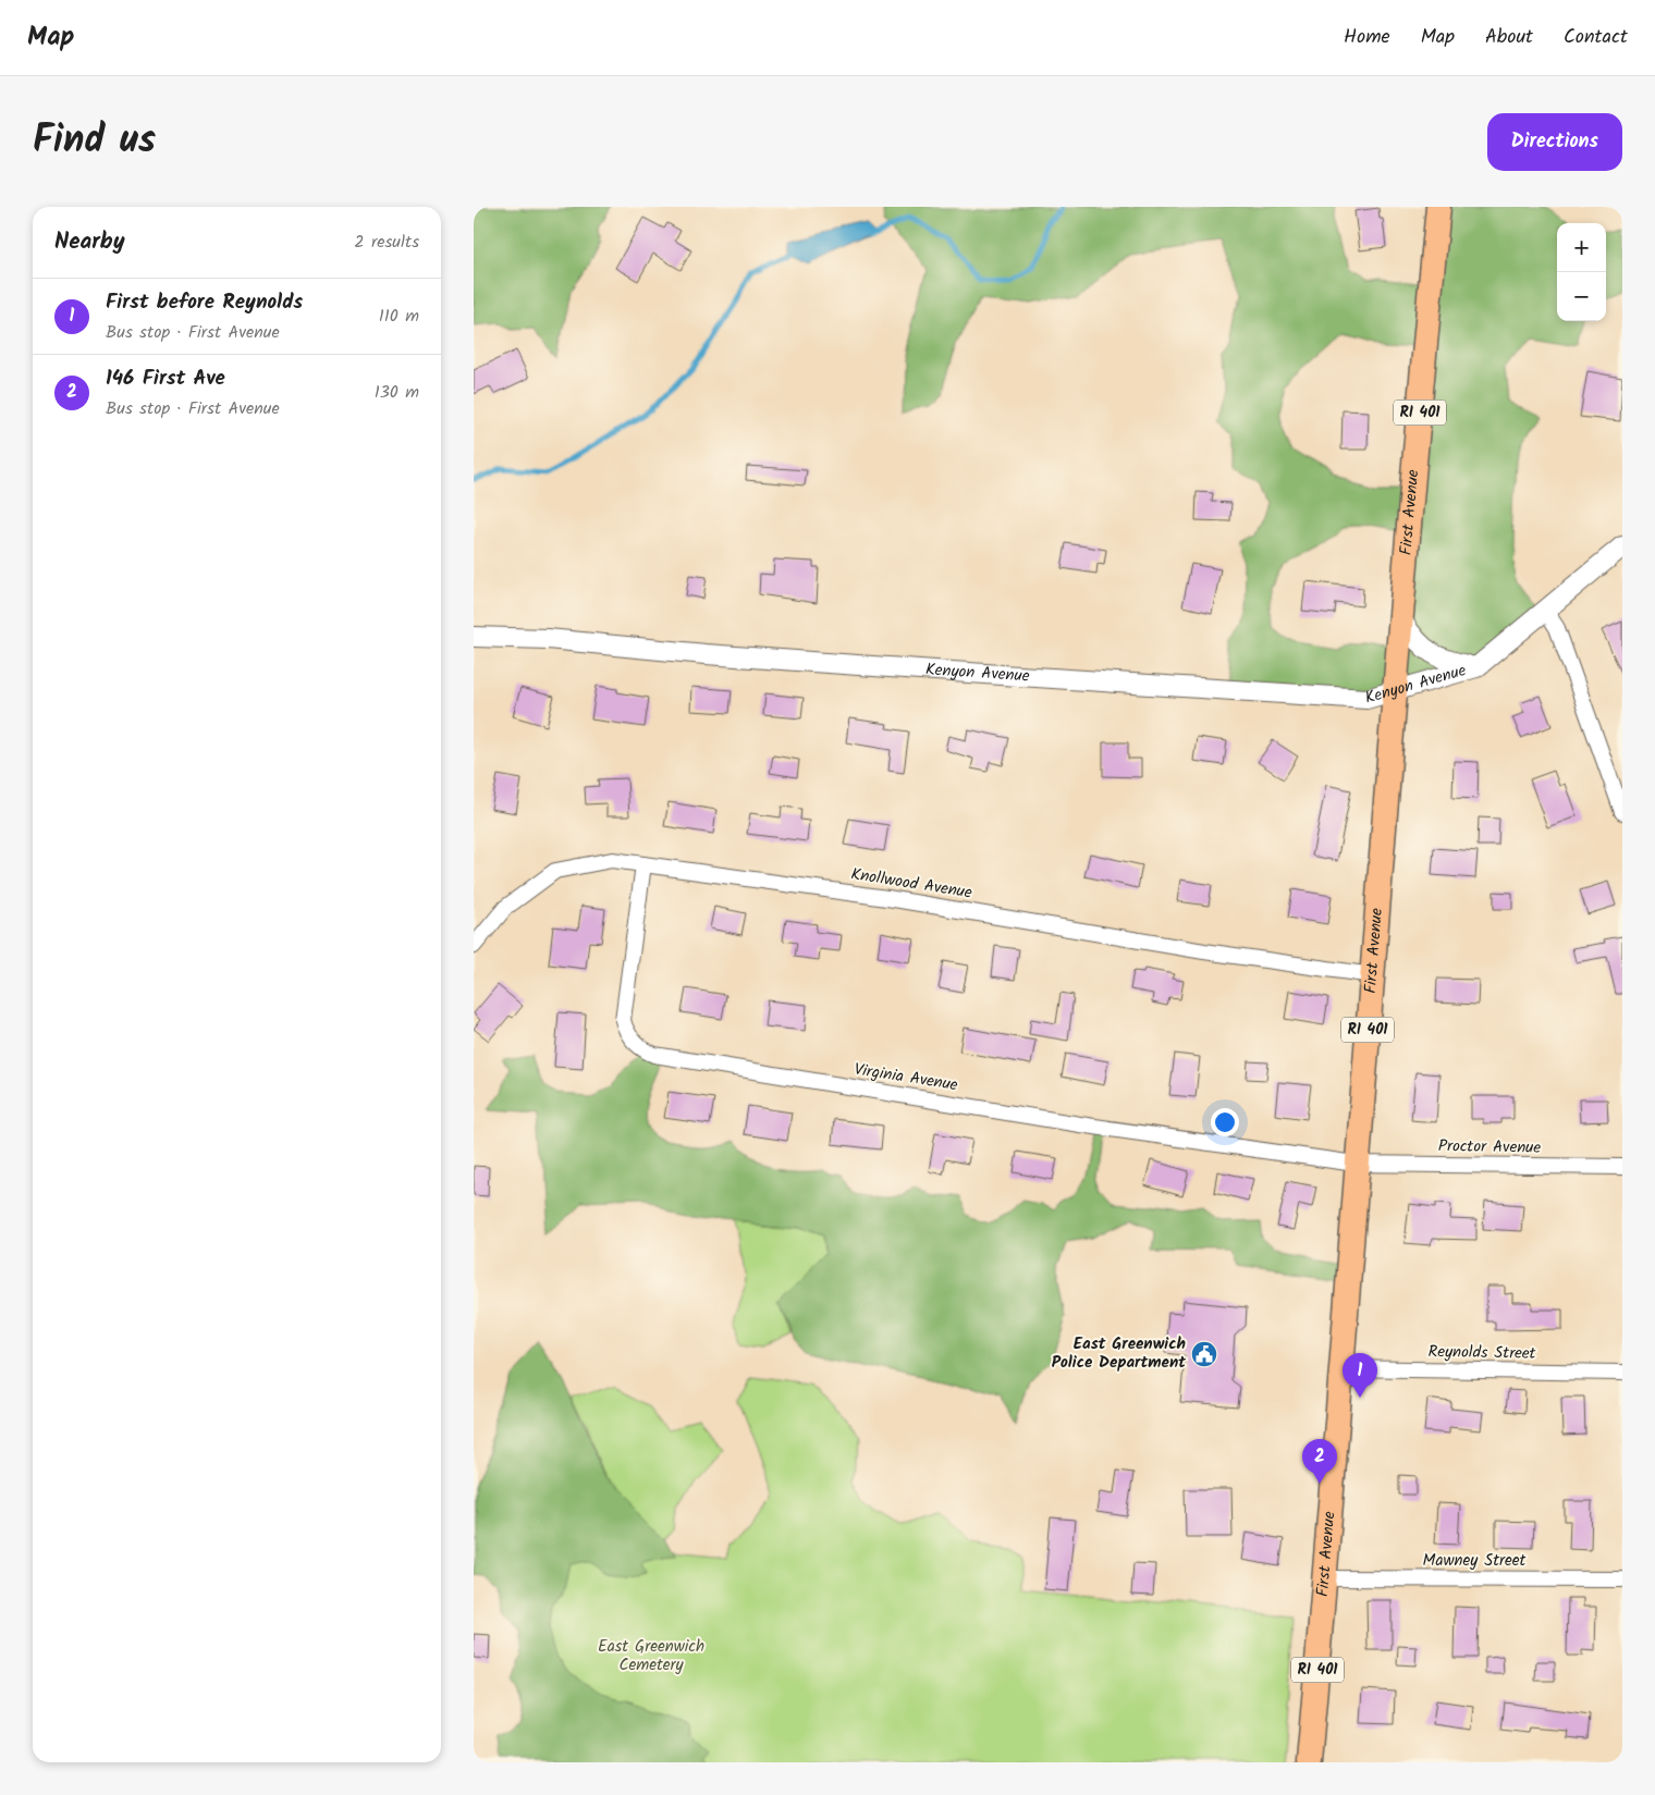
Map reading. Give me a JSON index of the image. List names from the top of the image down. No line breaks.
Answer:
{"streets":{"main road":["RI 401","First Avenue"],"street":["Kenyon Avenue","Knollwood Avenue","Virginia Avenue","Proctor Avenue","Reynolds Street","Mawney Street"]},"crossings":[["First Avenue","Kenyon Avenue"],["First Avenue","Knollwood Avenue"],["First Avenue","Virginia Avenue"],["First Avenue","Proctor Avenue"],["First Avenue","Reynolds Street"],["First Avenue","Mawney Street"],["Knollwood Avenue","Virginia Avenue"],["Virginia Avenue","Proctor Avenue"]],"parks":["East Greenwich Cemetery"],"places":{"public building":["East Greenwich Police Department"]},"page":{"header":"Map","nav":["Home","Map","About","Contact"],"title":"Find us","buttons":"Directions","heading":["Nearby","2 results"],"map_buttons":["+","−"],"list":[{"mark":"1","name":"First before Reynolds","note":"Bus stop · First Avenue","value":"110 m"},{"mark":"2","name":"146 First Ave","note":"Bus stop · First Avenue","value":"130 m"}],"pins":["1","2"]}}
